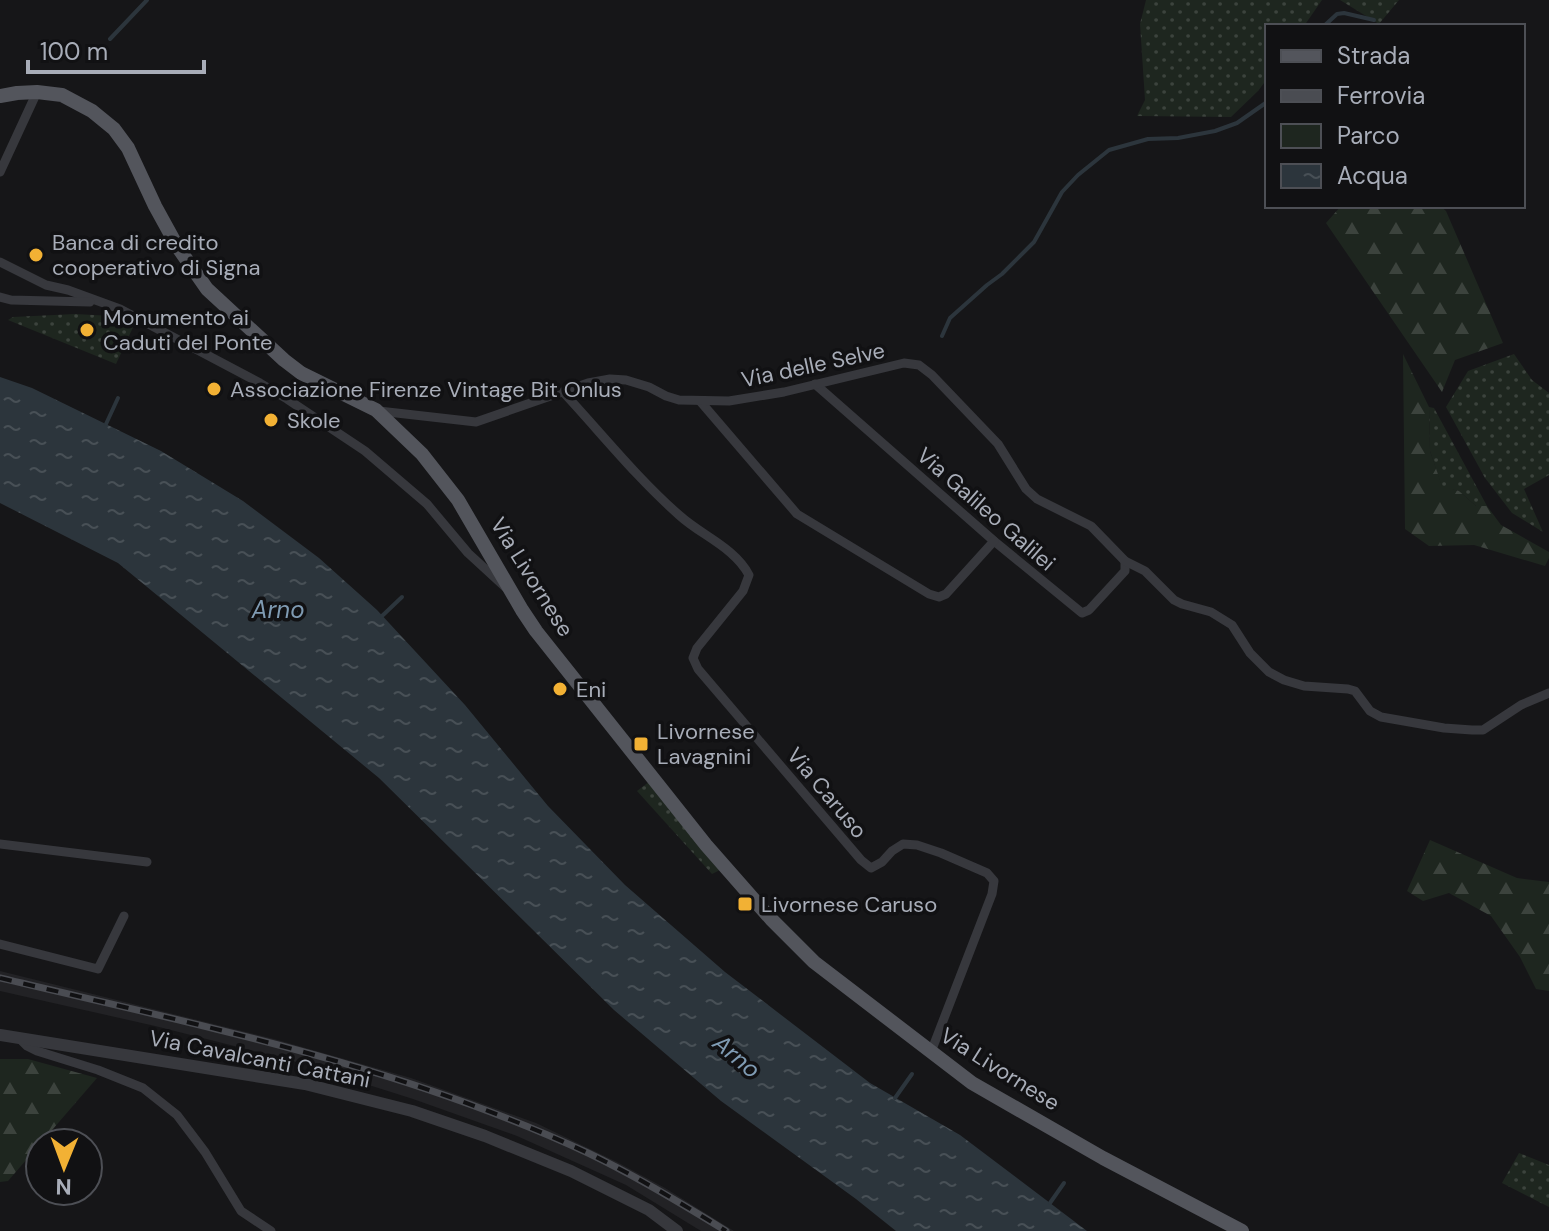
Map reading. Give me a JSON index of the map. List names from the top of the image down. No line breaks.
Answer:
{"streets":{"main road":["Via Livornese"],"street":["Via delle Selve","Via Galileo Galilei","Via Caruso","Via Cavalcanti Cattani"]},"crossings":[["Via delle Selve","Via Galileo Galilei"],["Via delle Selve","Via Livornese"],["Via delle Selve","Via Caruso"],["Via Livornese","Via Caruso"]],"water":["Arno"],"places":{"other":["Banca di credito cooperativo di Signa","Monumento ai Caduti del Ponte","Associazione Firenze Vintage Bit Onlus","Skole","Eni"],"transit":["Livornese Lavagnini","Livornese Caruso"]},"legend":["Strada","Ferrovia","Parco","Acqua"],"scale_bar":"100 m","north":"bottom"}
